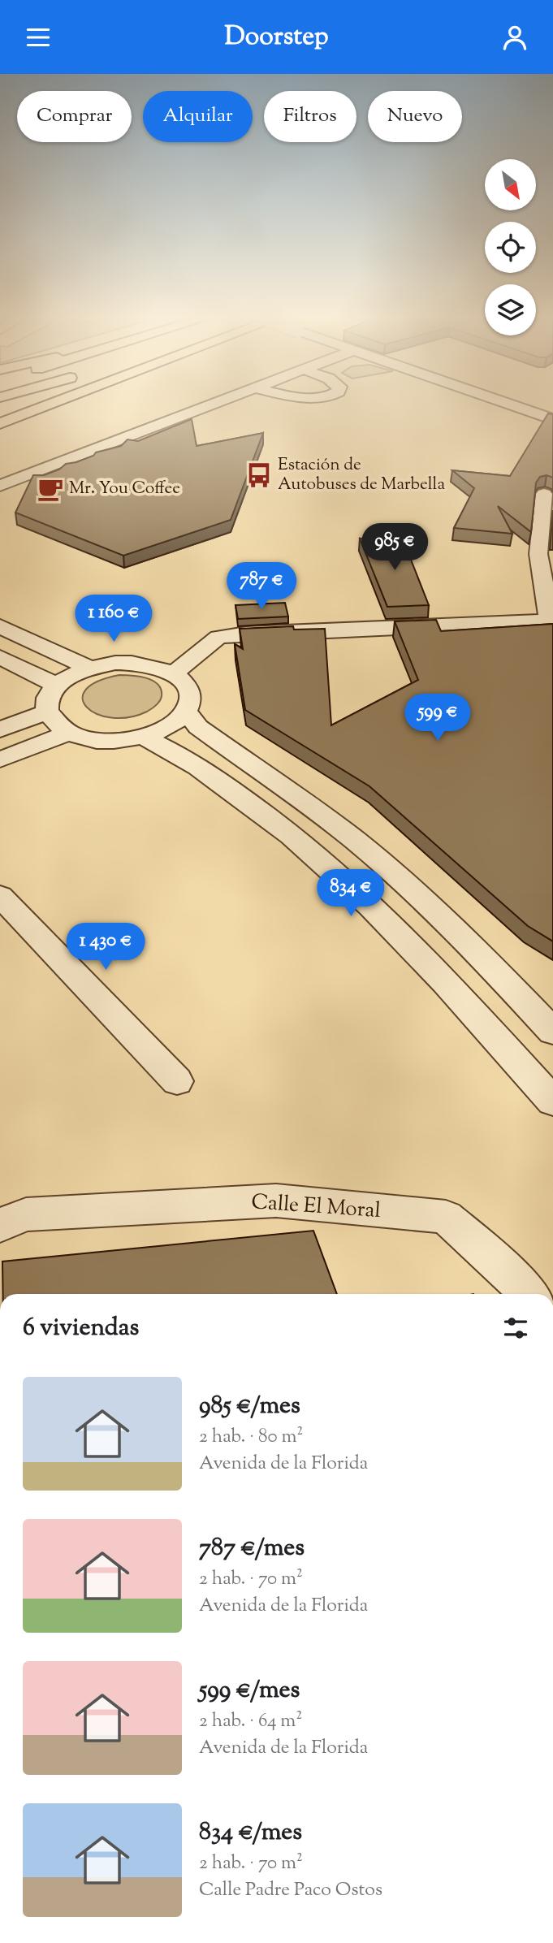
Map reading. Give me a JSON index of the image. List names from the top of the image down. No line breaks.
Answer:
{"streets":{"street":["Calle El Moral"]},"places":{"bus stop":["Estación de Autobuses de Marbella"],"cafe":["Mr. You Coffee"]},"north":"bottom right","page":{"header":"Doorstep","chip":["Comprar","Alquilar","Filtros","Nuevo"],"price":["985 €","787 €","1 160 €","599 €","834 €","1 430 €"],"heading":"6 viviendas","list":[{"name":"985 €/mes","note":"2 hab. · 80 m² · Avenida de la Florida"},{"name":"787 €/mes","note":"2 hab. · 70 m² · Avenida de la Florida"},{"name":"599 €/mes","note":"2 hab. · 64 m² · Avenida de la Florida"},{"name":"834 €/mes","note":"2 hab. · 70 m² · Calle Padre Paco Ostos"}]}}
